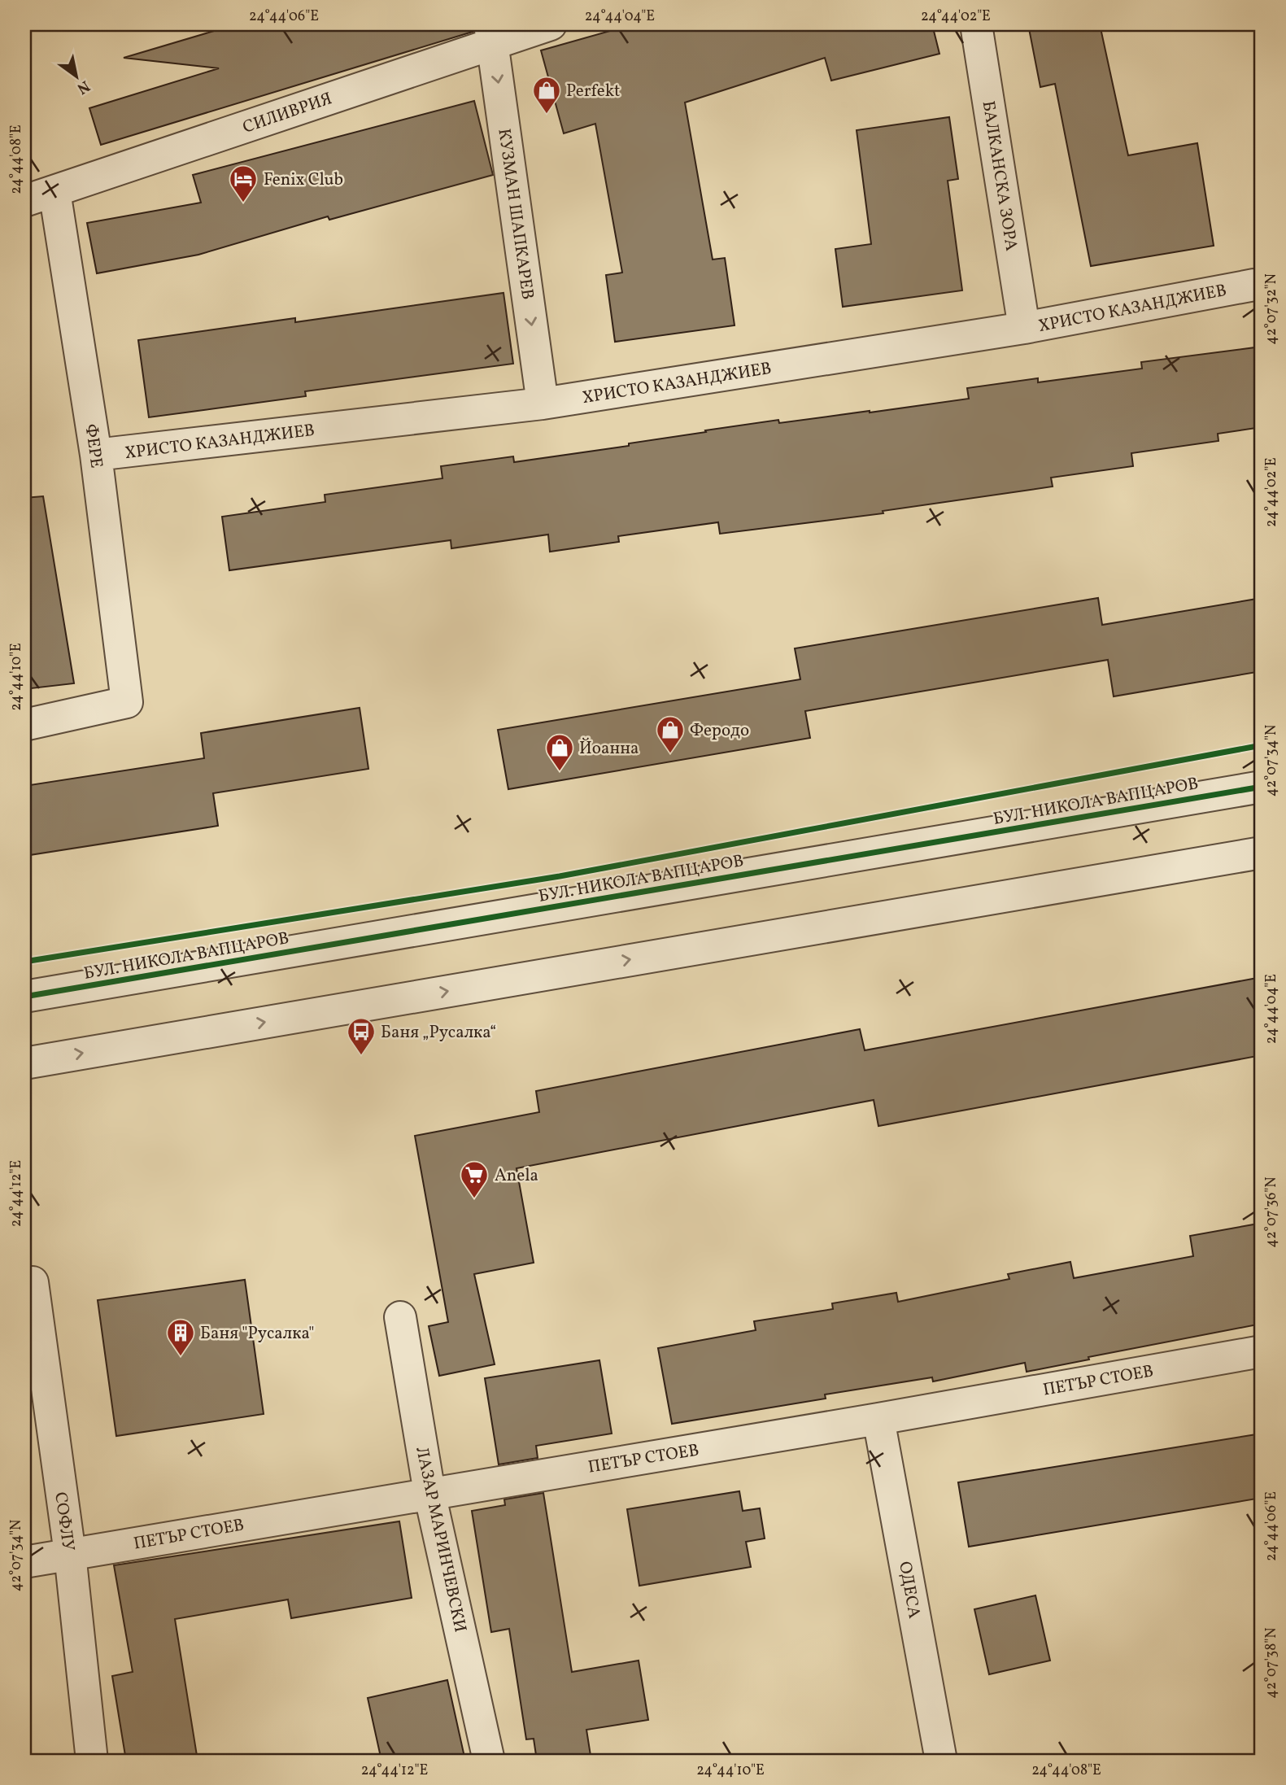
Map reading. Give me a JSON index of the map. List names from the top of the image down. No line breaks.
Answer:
{"streets":{"street":["СИЛИВРИЯ","БАЛКАНСКА ЗОРА","КУЗМАН ШАПКАРЕВ","ХРИСТО КАЗАНДЖИЕВ","ФЕРЕ","БУЛ. НИКОЛА ВАПЦАРОВ","ПЕТЪР СТОЕВ","СОФЛУ","ЛАЗАР МАРИНЧЕВСКИ","ОДЕСА"]},"crossings":[["СИЛИВРИЯ","КУЗМАН ШАПКАРЕВ"],["СИЛИВРИЯ","ФЕРЕ"],["БАЛКАНСКА ЗОРА","ХРИСТО КАЗАНДЖИЕВ"],["КУЗМАН ШАПКАРЕВ","ХРИСТО КАЗАНДЖИЕВ"],["ХРИСТО КАЗАНДЖИЕВ","ФЕРЕ"],["ПЕТЪР СТОЕВ","СОФЛУ"],["ПЕТЪР СТОЕВ","ЛАЗАР МАРИНЧЕВСКИ"],["ПЕТЪР СТОЕВ","ОДЕСА"]],"one_way":["КУЗМАН ШАПКАРЕВ"],"places":{"shop":["Perfekt","Феродо","Йоанна"],"hotel":["Fenix Club"],"bus stop":["Баня „Русалка“"],"supermarket":["Anela"],"building":["Баня \"Русалка\""]},"north":"bottom right","coordinates":["24°44'06\"E","24°44'04\"E","24°44'02\"E","24°44'08\"E","42°07'32\"N","24°44'10\"E","42°07'34\"N","24°44'12\"E","42°07'36\"N","42°07'38\"N"]}
